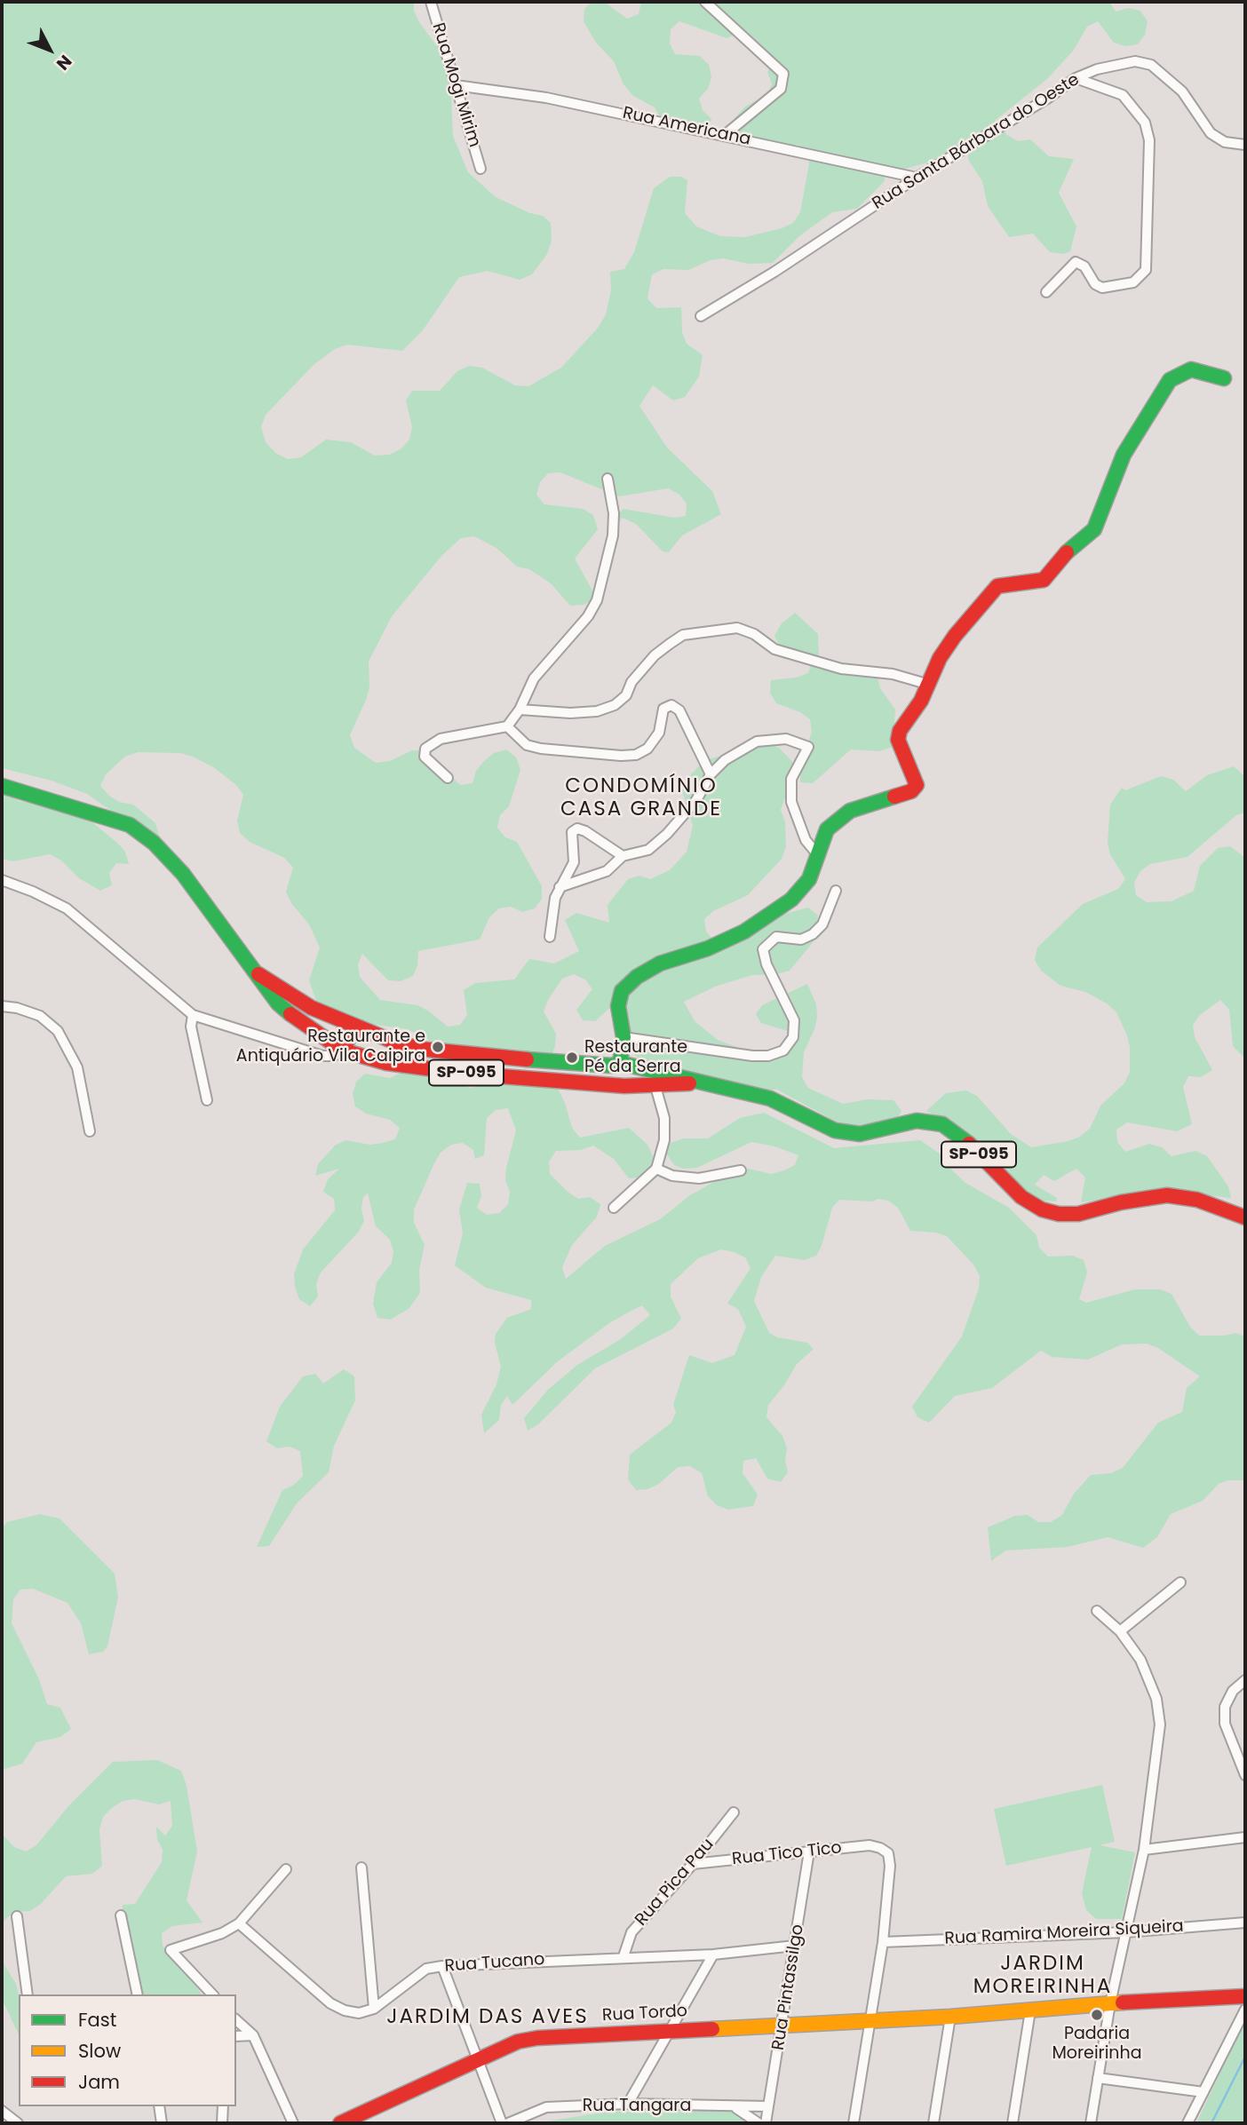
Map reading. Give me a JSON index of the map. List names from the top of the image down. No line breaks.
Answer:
{"streets":{"street":["Rua Mogi Mirim","Rua Americana","Rua Santa Bárbara do Oeste","SP-095","Rua Tico Tico","Rua Pica Pau","Rua Ramira Moreira Siqueira","Rua Tucano","Rua Pintassilgo","Rua Tordo","Rua Tangara"]},"crossings":[["Rua Mogi Mirim","Rua Americana"],["Rua Americana","Rua Santa Bárbara do Oeste"],["Rua Tico Tico","Rua Pica Pau"],["Rua Tico Tico","Rua Ramira Moreira Siqueira"],["Rua Tico Tico","Rua Pintassilgo"],["Rua Pica Pau","Rua Tucano"],["Rua Tucano","Rua Pintassilgo"],["Rua Pintassilgo","Rua Tordo"],["Rua Pintassilgo","Rua Tangara"]],"districts":["CONDOMÍNIO CASA GRANDE","JARDIM MOREIRINHA","JARDIM DAS AVES"],"places":["Restaurante e Antiquário Vila Caipira","Restaurante Pé da Serra","Padaria Moreirinha"],"legend":["Fast","Slow","Jam"],"north":"bottom right"}
